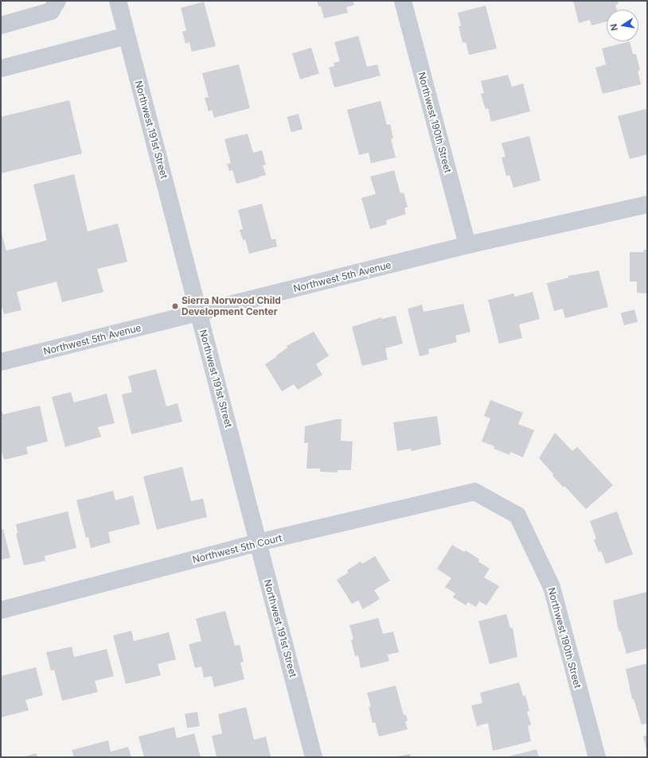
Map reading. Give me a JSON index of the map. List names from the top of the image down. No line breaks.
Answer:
{"streets":{"street":["Northwest 190th Street","Northwest 191st Street","Northwest 5th Avenue","Northwest 5th Court"]},"crossings":[["Northwest 190th Street","Northwest 5th Avenue"],["Northwest 190th Street","Northwest 5th Court"],["Northwest 191st Street","Northwest 5th Avenue"],["Northwest 191st Street","Northwest 5th Court"]],"places":["Sierra Norwood Child Development Center"],"north":"left"}
